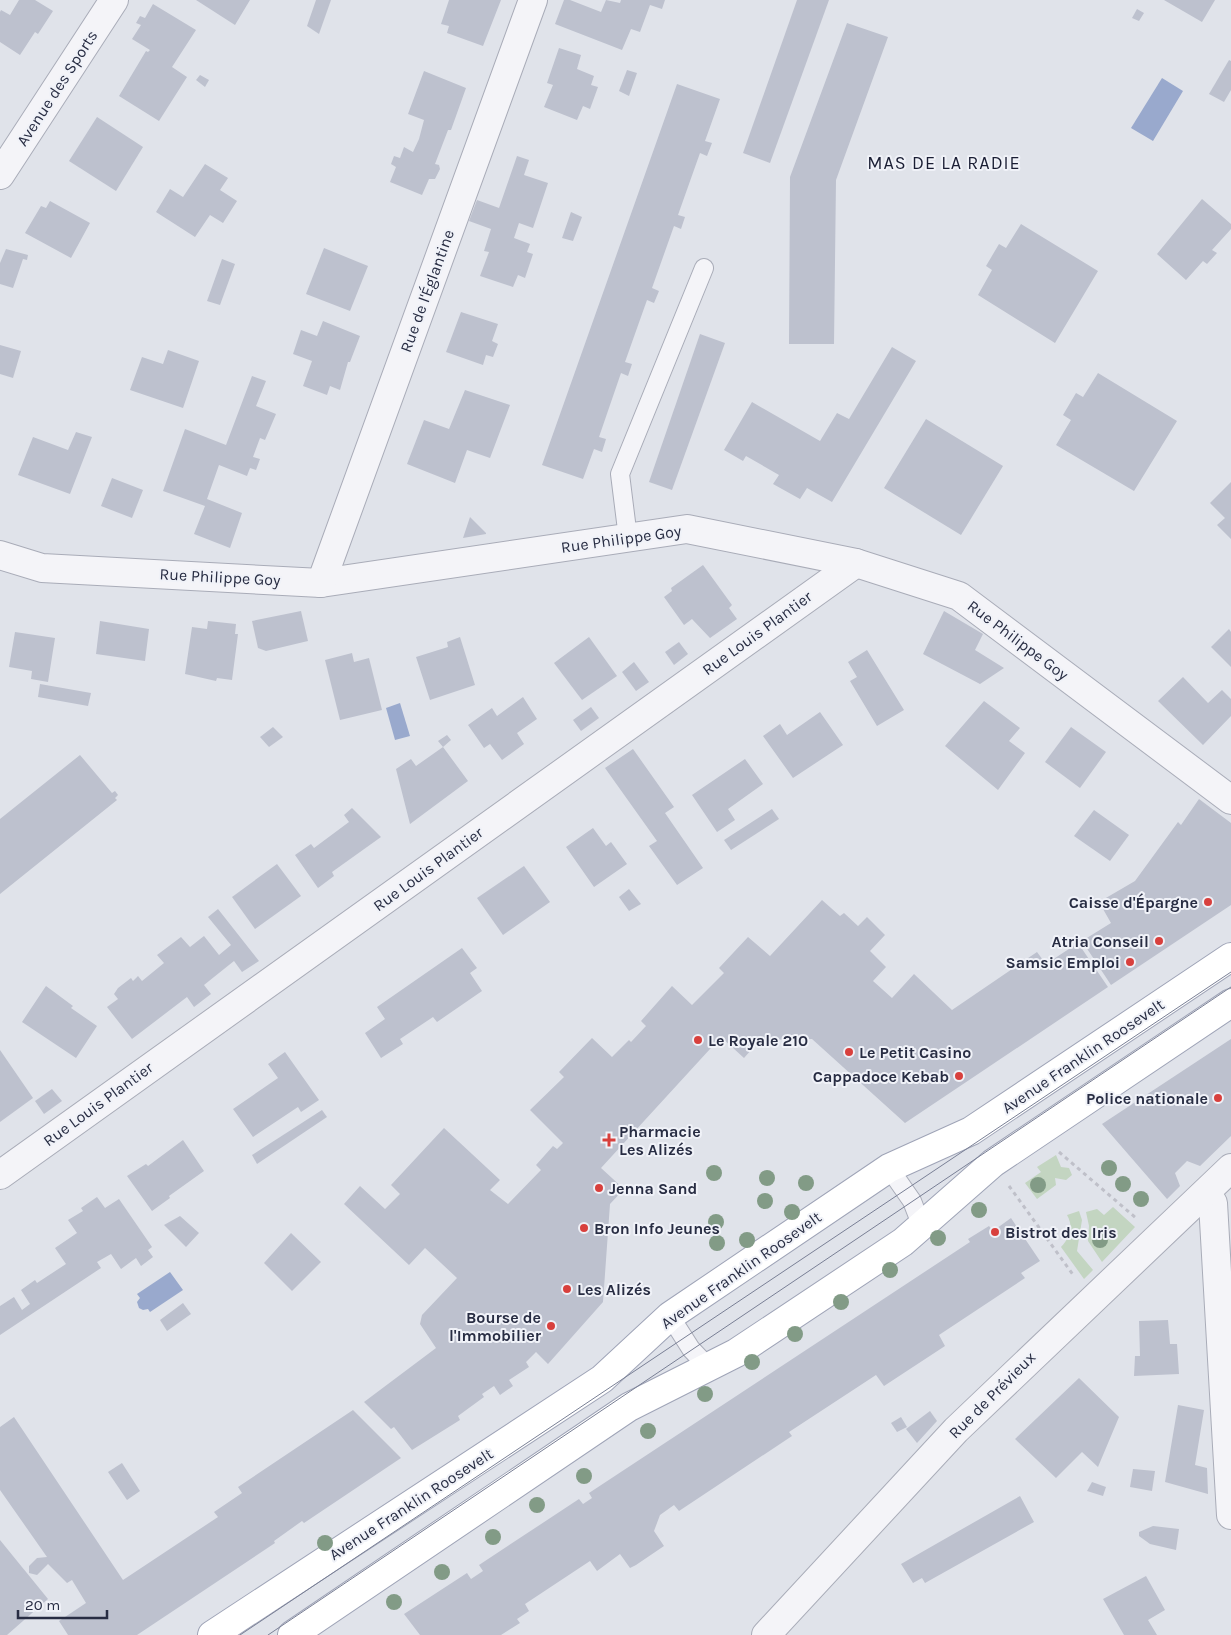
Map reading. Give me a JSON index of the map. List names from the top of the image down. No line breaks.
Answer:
{"streets":{"main road":["Avenue Franklin Roosevelt"],"street":["Avenue des Sports","Rue de l'Églantine","Rue Philippe Goy","Rue Louis Plantier","Rue de Prévieux"]},"crossings":[["Rue de l'Églantine","Rue Philippe Goy"],["Rue Philippe Goy","Rue Louis Plantier"]],"districts":["MAS DE LA RADIE"],"places":{"other":["Caisse d'Épargne","Atria Conseil","Samsic Emploi","Le Royale 210","Le Petit Casino","Cappadoce Kebab","Police nationale","Jenna Sand","Bron Info Jeunes","Bistrot des Iris","Les Alizés","Bourse de l'Immobilier"],"health":["Pharmacie Les Alizés"]},"scale_bar":"20 m"}
